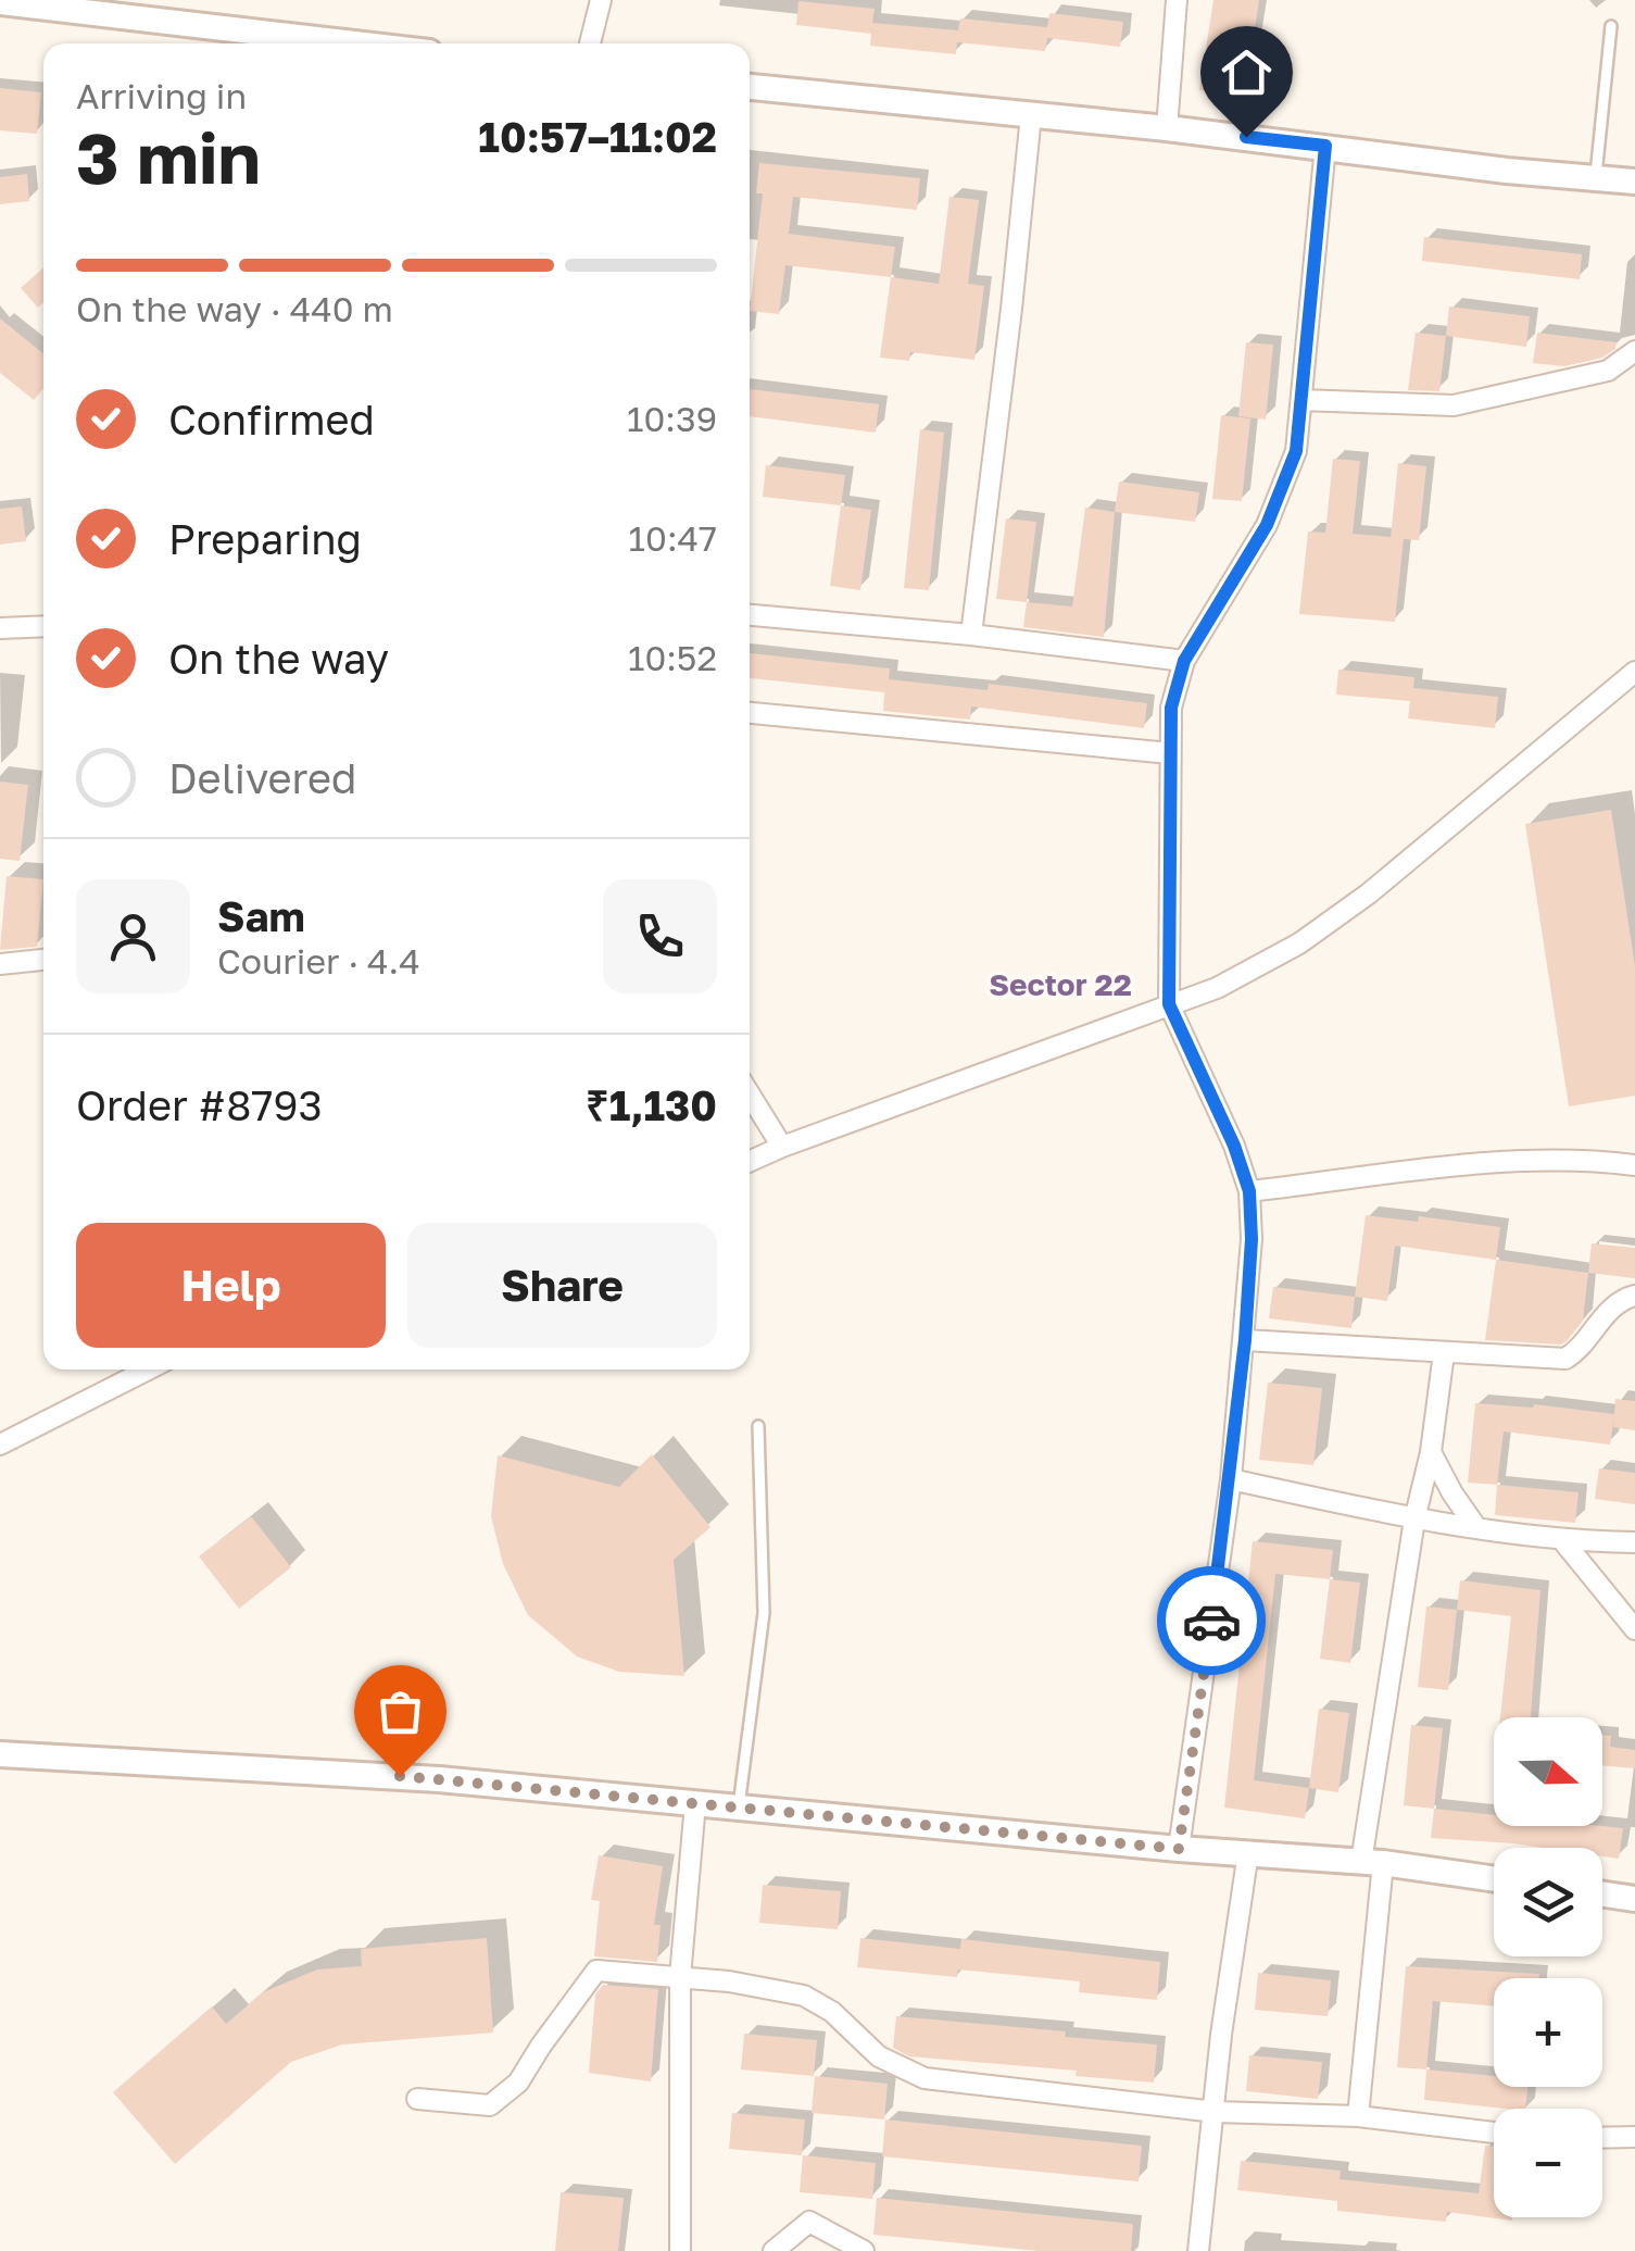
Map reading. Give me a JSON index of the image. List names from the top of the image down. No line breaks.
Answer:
{"districts":["Sector 22"],"north":"right","page":{"heading":["3 min","Arriving in","10:57–11:02"],"panel":["Sam","Courier · 4.4","Order #8793","₹1,130"],"bar":"On the way · 440 m","list":[["Confirmed","10:39"],["Preparing","10:47"],["On the way","10:52"],"Delivered"],"buttons":["Help","Share"],"map_buttons":["+","−"]}}
